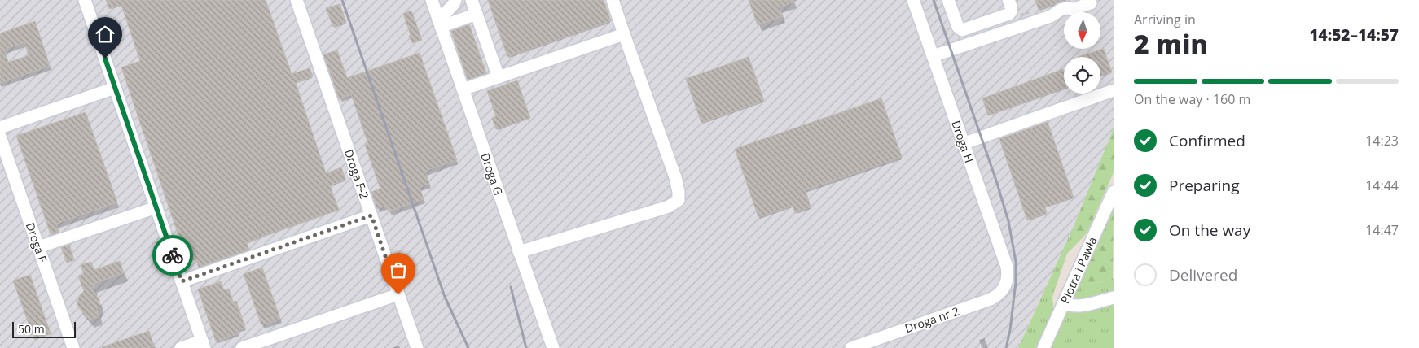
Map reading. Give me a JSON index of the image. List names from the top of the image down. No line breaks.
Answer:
{"streets":{"street":["Droga H","Droga F-2","Droga G","Droga F","Piotra i Pawła","Droga nr 2"]},"crossings":[["Droga H","Droga nr 2"]],"scale_bar":"50 m","north":"bottom","page":{"heading":["2 min","Arriving in","14:52–14:57"],"bar":"On the way · 160 m","list":[["Confirmed","14:23"],["Preparing","14:44"],["On the way","14:47"],"Delivered"],"scale":"50 m"}}
